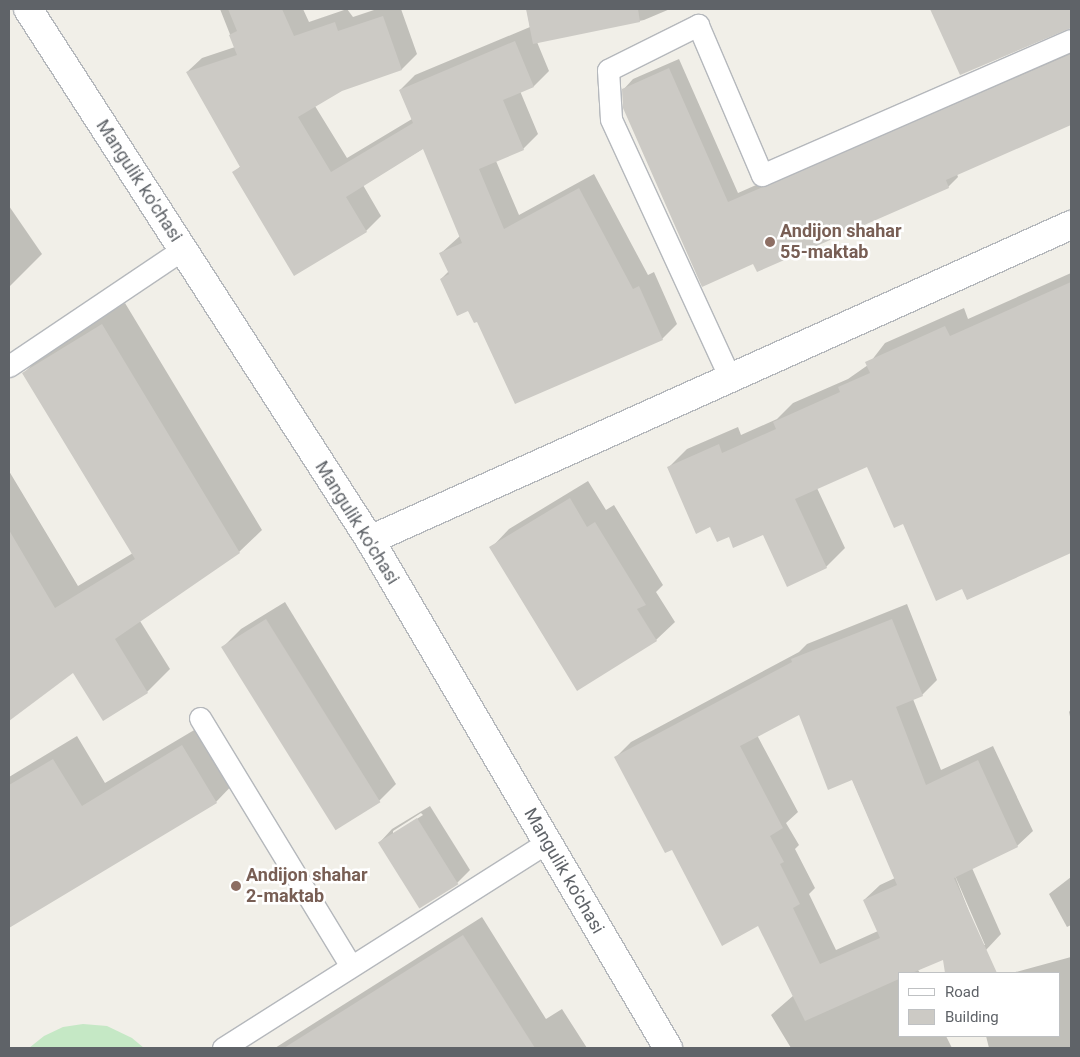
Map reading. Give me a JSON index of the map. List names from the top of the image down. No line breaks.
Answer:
{"streets":{"street":["Mangulik ko'chasi"]},"places":["Andijon shahar 55-maktab","Andijon shahar 2-maktab"],"legend":["Road","Building"]}
